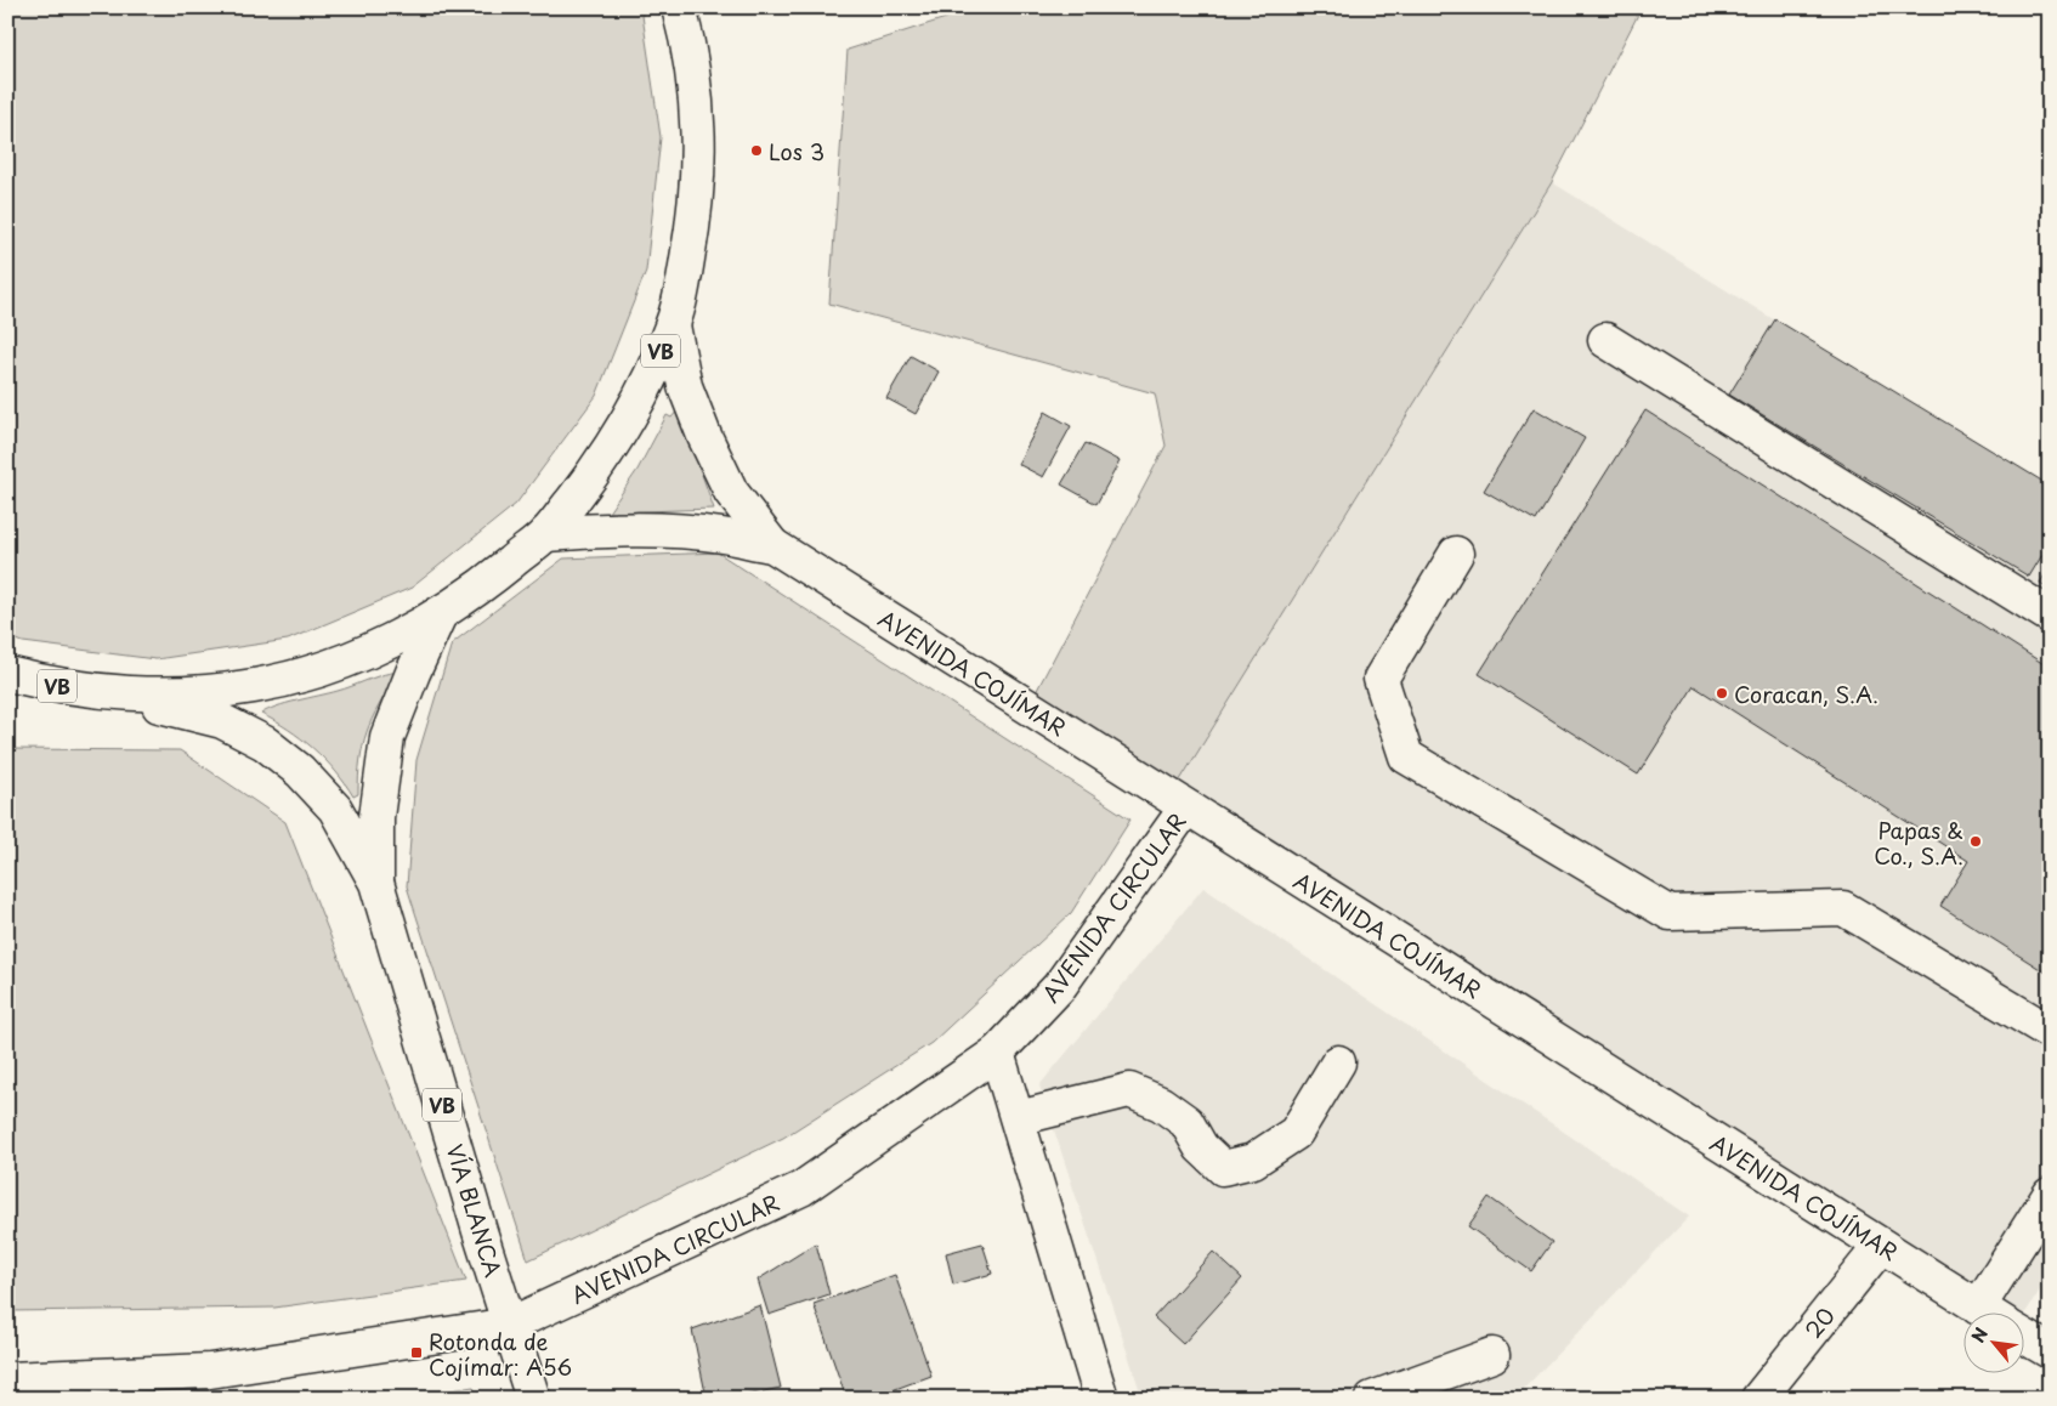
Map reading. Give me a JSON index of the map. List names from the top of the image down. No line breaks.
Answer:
{"streets":{"main road":["VB","AVENIDA COJÍMAR","AVENIDA CIRCULAR","VÍA BLANCA","20"]},"crossings":[["VB","AVENIDA COJÍMAR"],["VB","VÍA BLANCA"],["AVENIDA COJÍMAR","AVENIDA CIRCULAR"],["AVENIDA COJÍMAR","20"],["AVENIDA CIRCULAR","VÍA BLANCA"]],"places":{"other":["Los 3","Coracan, S.A.","Papas & Co., S.A."],"transit":["Rotonda de Cojímar: A56"]},"north":"top left"}
